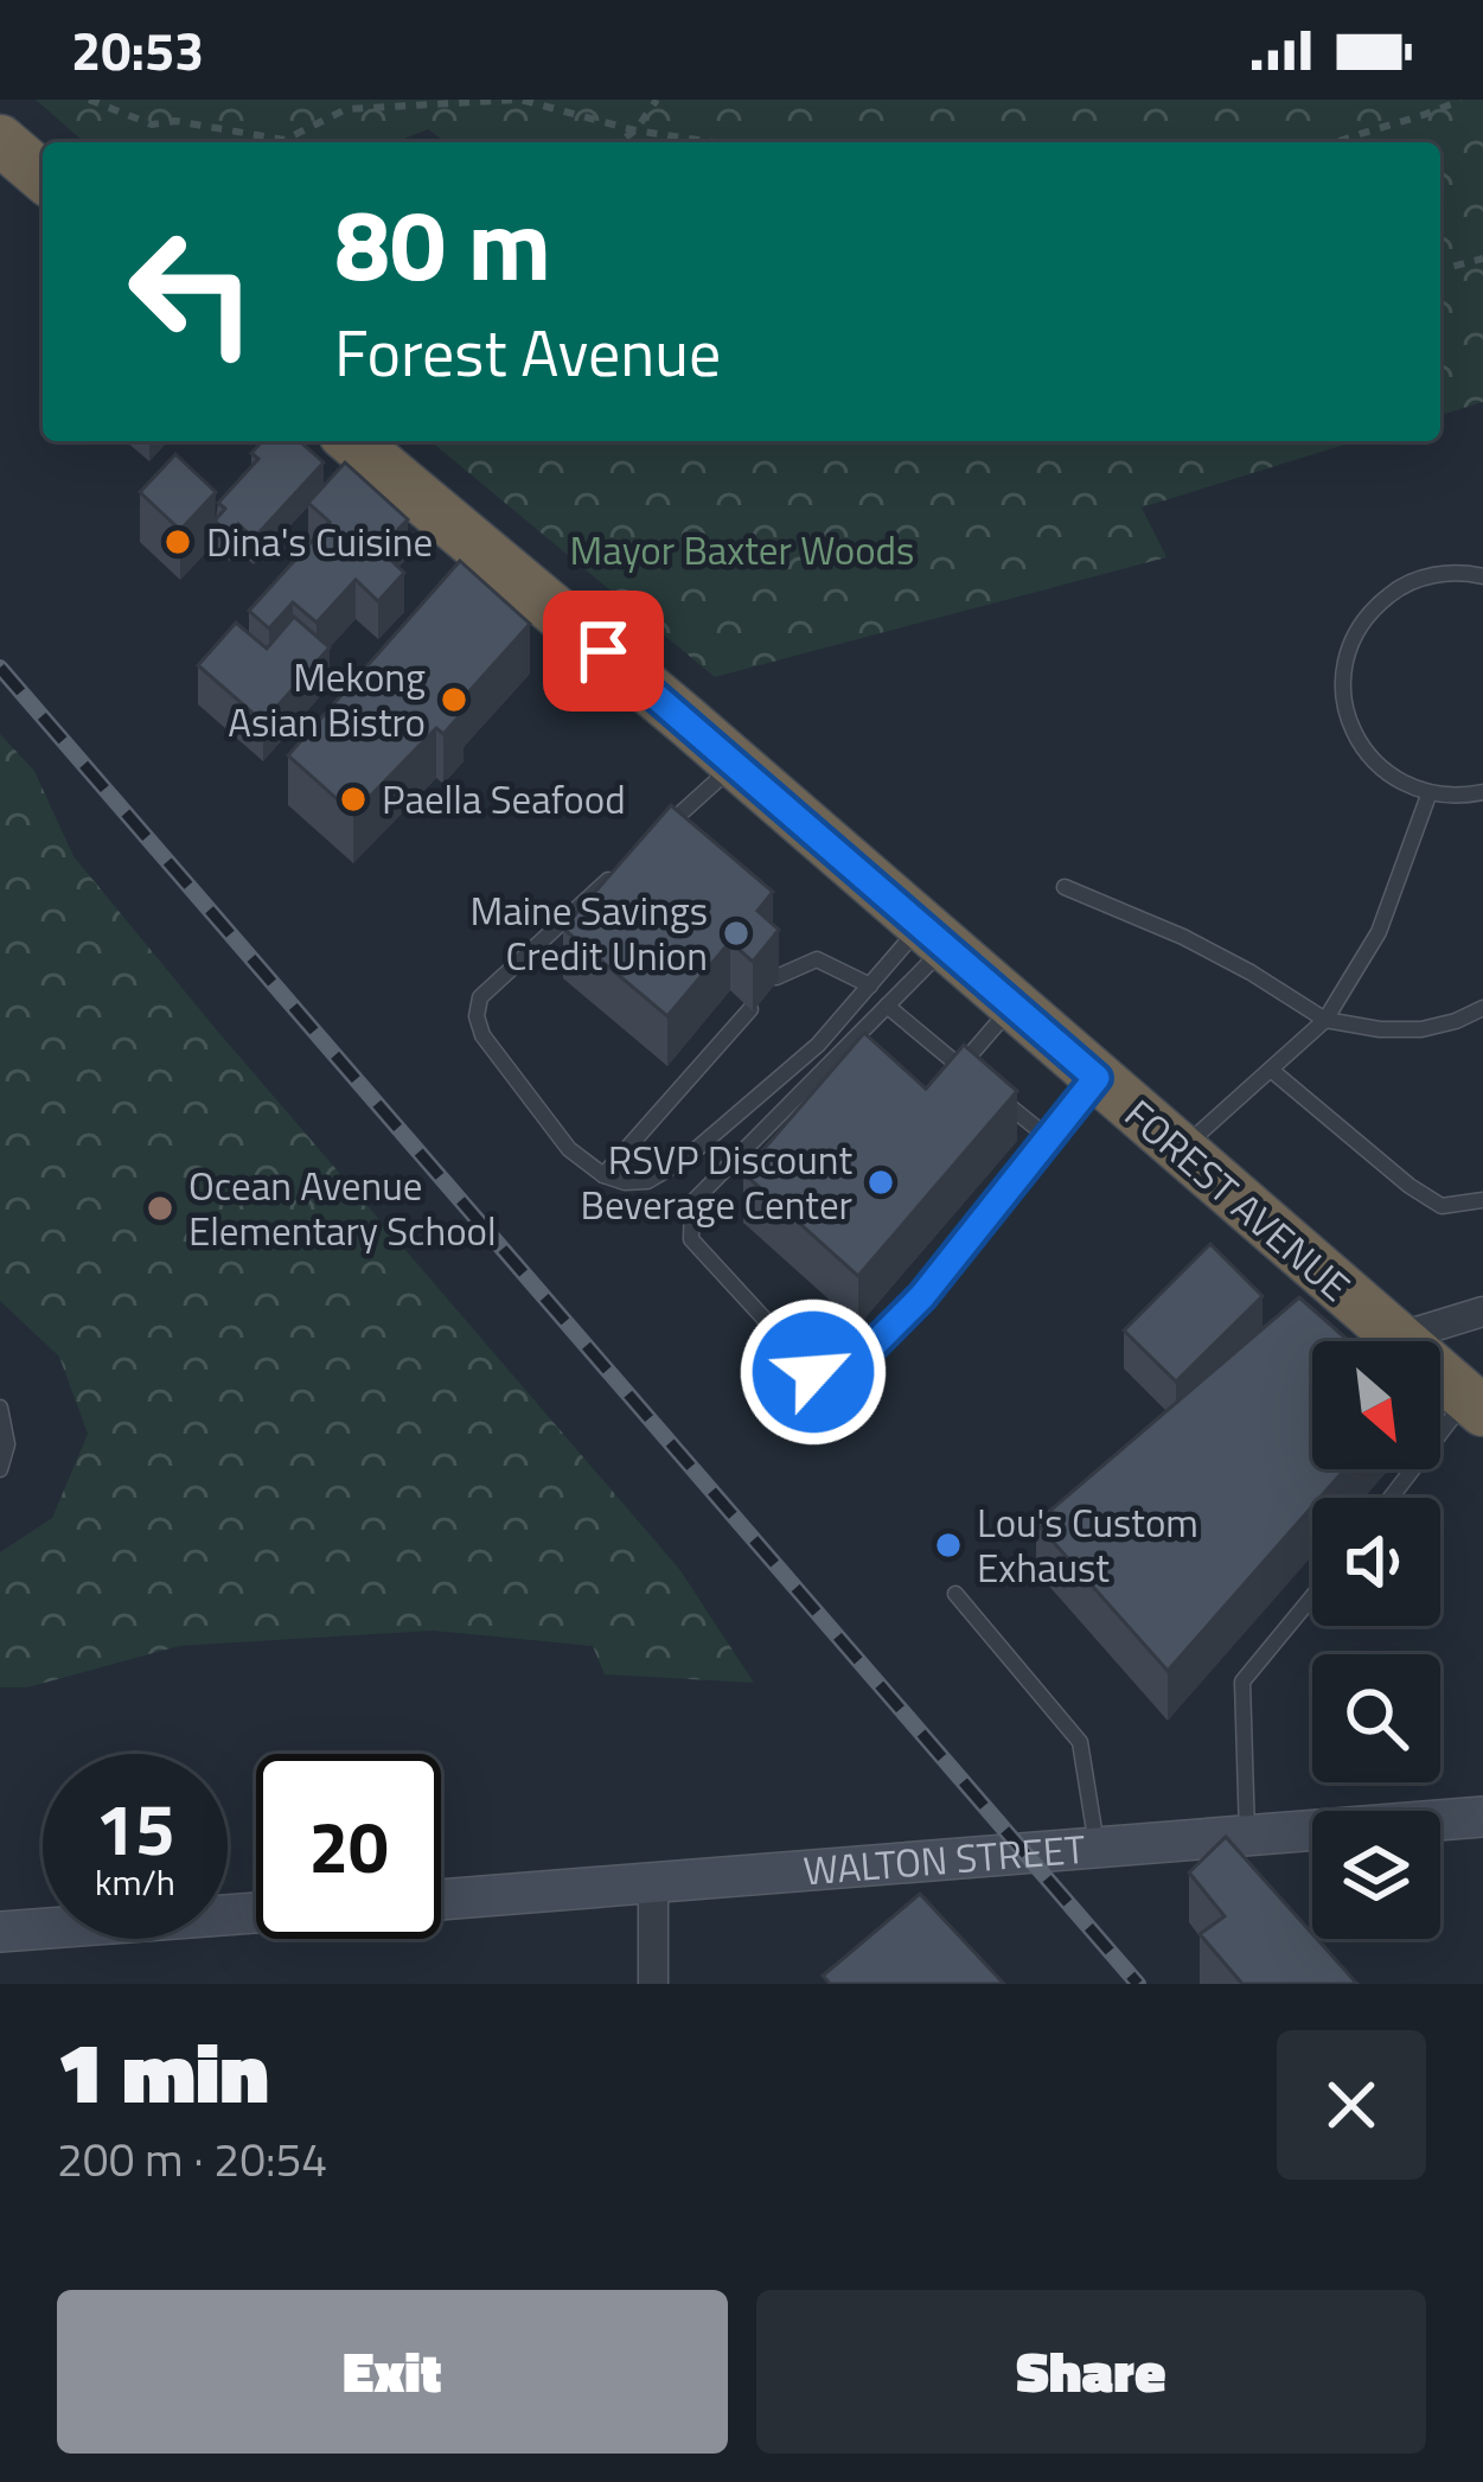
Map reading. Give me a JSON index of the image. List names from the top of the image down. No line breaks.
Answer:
{"streets":{"highway":["FOREST AVENUE"],"street":["WALTON STREET"]},"parks":["Mayor Baxter Woods"],"places":["Dina's Cuisine","Mekong Asian Bistro","Paella Seafood","Maine Savings Credit Union","RSVP Discount Beverage Center","Ocean Avenue Elementary School","Lou's Custom Exhaust"],"north":"bottom right","page":{"status":"20:53","turn":["80 m","Forest Avenue"],"speed":"15 km/h","limit":"20","heading":["1 min","200 m · 20:54"],"buttons":["Exit","Share"]}}
